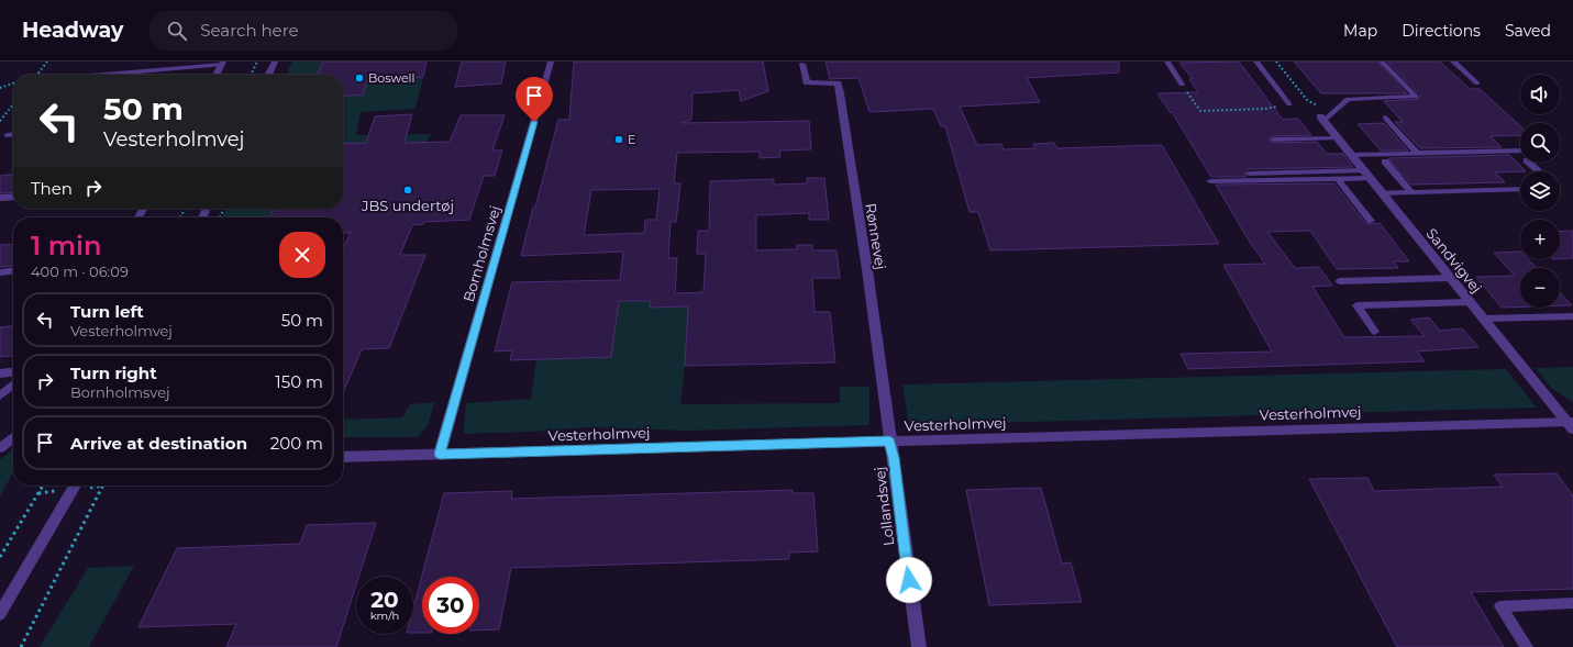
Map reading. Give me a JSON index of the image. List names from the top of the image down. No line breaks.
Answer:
{"streets":{"street":["Rønnevej","Bornholmsvej","Sandvigvej","Vesterholmvej","Lollandsvej"]},"crossings":[["Rønnevej","Vesterholmvej"],["Rønnevej","Lollandsvej"],["Bornholmsvej","Vesterholmvej"],["Sandvigvej","Vesterholmvej"],["Vesterholmvej","Lollandsvej"]],"places":["Boswell","E","JBS undertøj"],"page":{"header":"Headway","search":"Search here","nav":["Map","Directions","Saved"],"map_buttons":["+","−"],"turn":["50 m","Vesterholmvej"],"then":"Then","heading":["1 min","400 m · 06:09"],"list":[{"name":"Turn left","note":"Vesterholmvej","value":"50 m"},{"name":"Turn right","note":"Bornholmsvej","value":"150 m"},{"name":"Arrive at destination","value":"200 m"}],"speed":"20 km/h","limit":"30"}}
